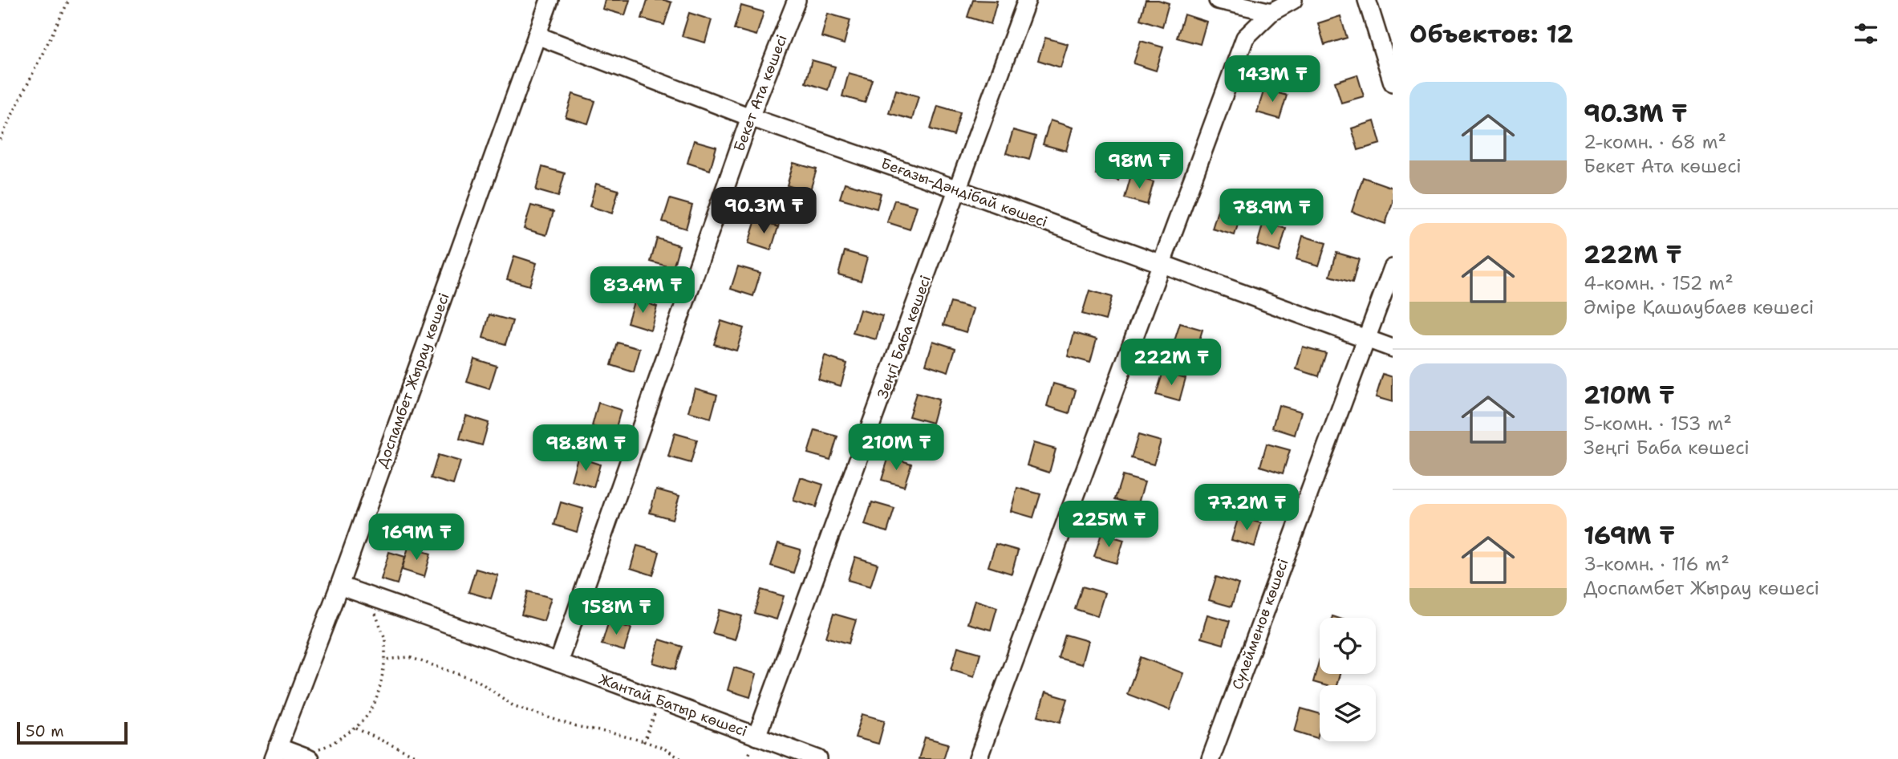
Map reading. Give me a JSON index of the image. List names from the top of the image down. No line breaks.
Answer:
{"streets":{"street":["Бекет Ата көшесі","Беғазы-Дәндібай көшесі","Зеңгі Баба көшесі","Доспамбет Жырау көшесі","Сүлейменов көшесі","Жантай Батыр көшесі"]},"crossings":[["Бекет Ата көшесі","Беғазы-Дәндібай көшесі"],["Бекет Ата көшесі","Жантай Батыр көшесі"],["Беғазы-Дәндібай көшесі","Зеңгі Баба көшесі"],["Беғазы-Дәндібай көшесі","Доспамбет Жырау көшесі"],["Беғазы-Дәндібай көшесі","Сүлейменов көшесі"],["Зеңгі Баба көшесі","Жантай Батыр көшесі"],["Доспамбет Жырау көшесі","Жантай Батыр көшесі"]],"scale_bar":"50 m","page":{"heading":"Объектов: 12","price":["143M ₸","98M ₸","90.3M ₸","78.9M ₸","83.4M ₸","222M ₸","210M ₸","98.8M ₸","77.2M ₸","225M ₸","169M ₸","158M ₸"],"list":[{"name":"90.3M ₸","note":"2-комн. · 68 m² · Бекет Ата көшесі"},{"name":"222M ₸","note":"4-комн. · 152 m² · Әміре Қашаубаев көшесі"},{"name":"210M ₸","note":"5-комн. · 153 m² · Зеңгі Баба көшесі"},{"name":"169M ₸","note":"3-комн. · 116 m² · Доспамбет Жырау көшесі"}],"scale":"50 m"}}
